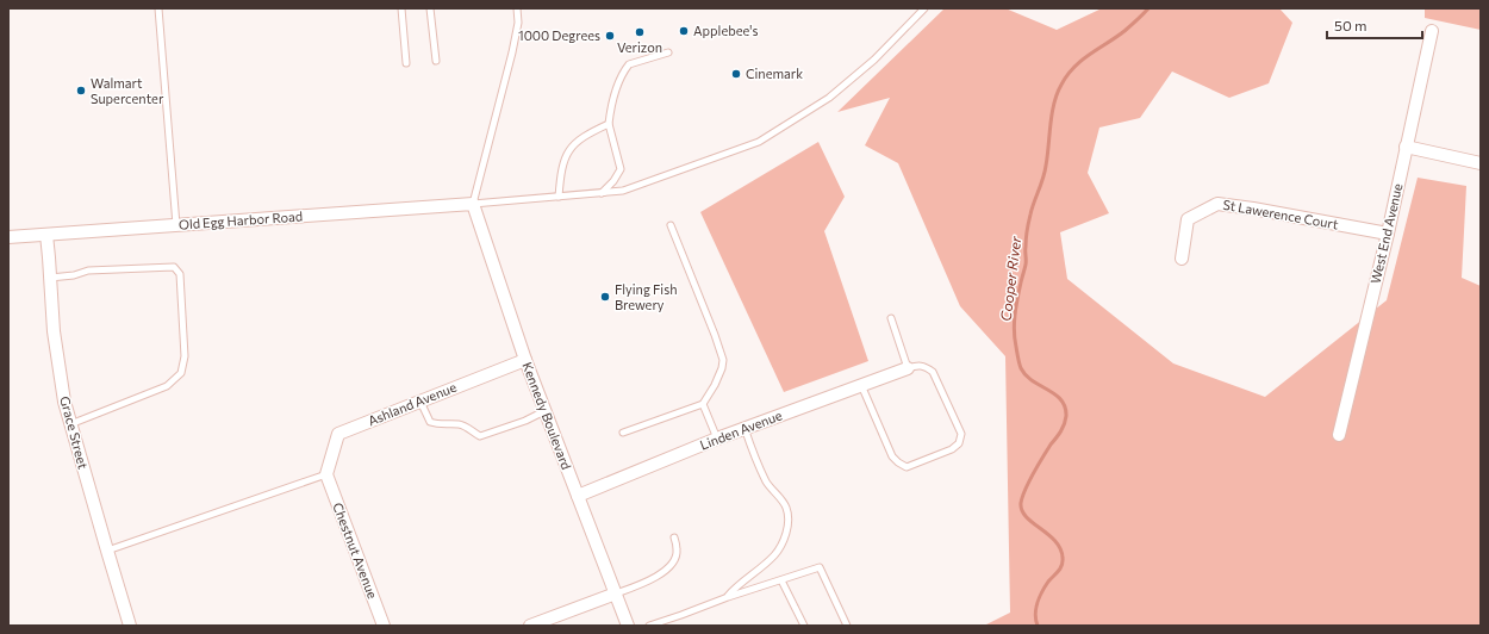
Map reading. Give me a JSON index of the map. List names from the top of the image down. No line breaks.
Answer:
{"streets":{"street":["St Lawerence Court","Old Egg Harbor Road","West End Avenue","Ashland Avenue","Kennedy Boulevard","Linden Avenue","Grace Street","Chestnut Avenue"]},"crossings":[["St Lawerence Court","West End Avenue"],["Old Egg Harbor Road","Kennedy Boulevard"],["Old Egg Harbor Road","Grace Street"],["Ashland Avenue","Kennedy Boulevard"],["Ashland Avenue","Chestnut Avenue"],["Kennedy Boulevard","Linden Avenue"]],"water":["Cooper River"],"places":["Applebee's","Verizon","1000 Degrees","Cinemark","Walmart Supercenter","Flying Fish Brewery"],"scale_bar":"50 m"}
